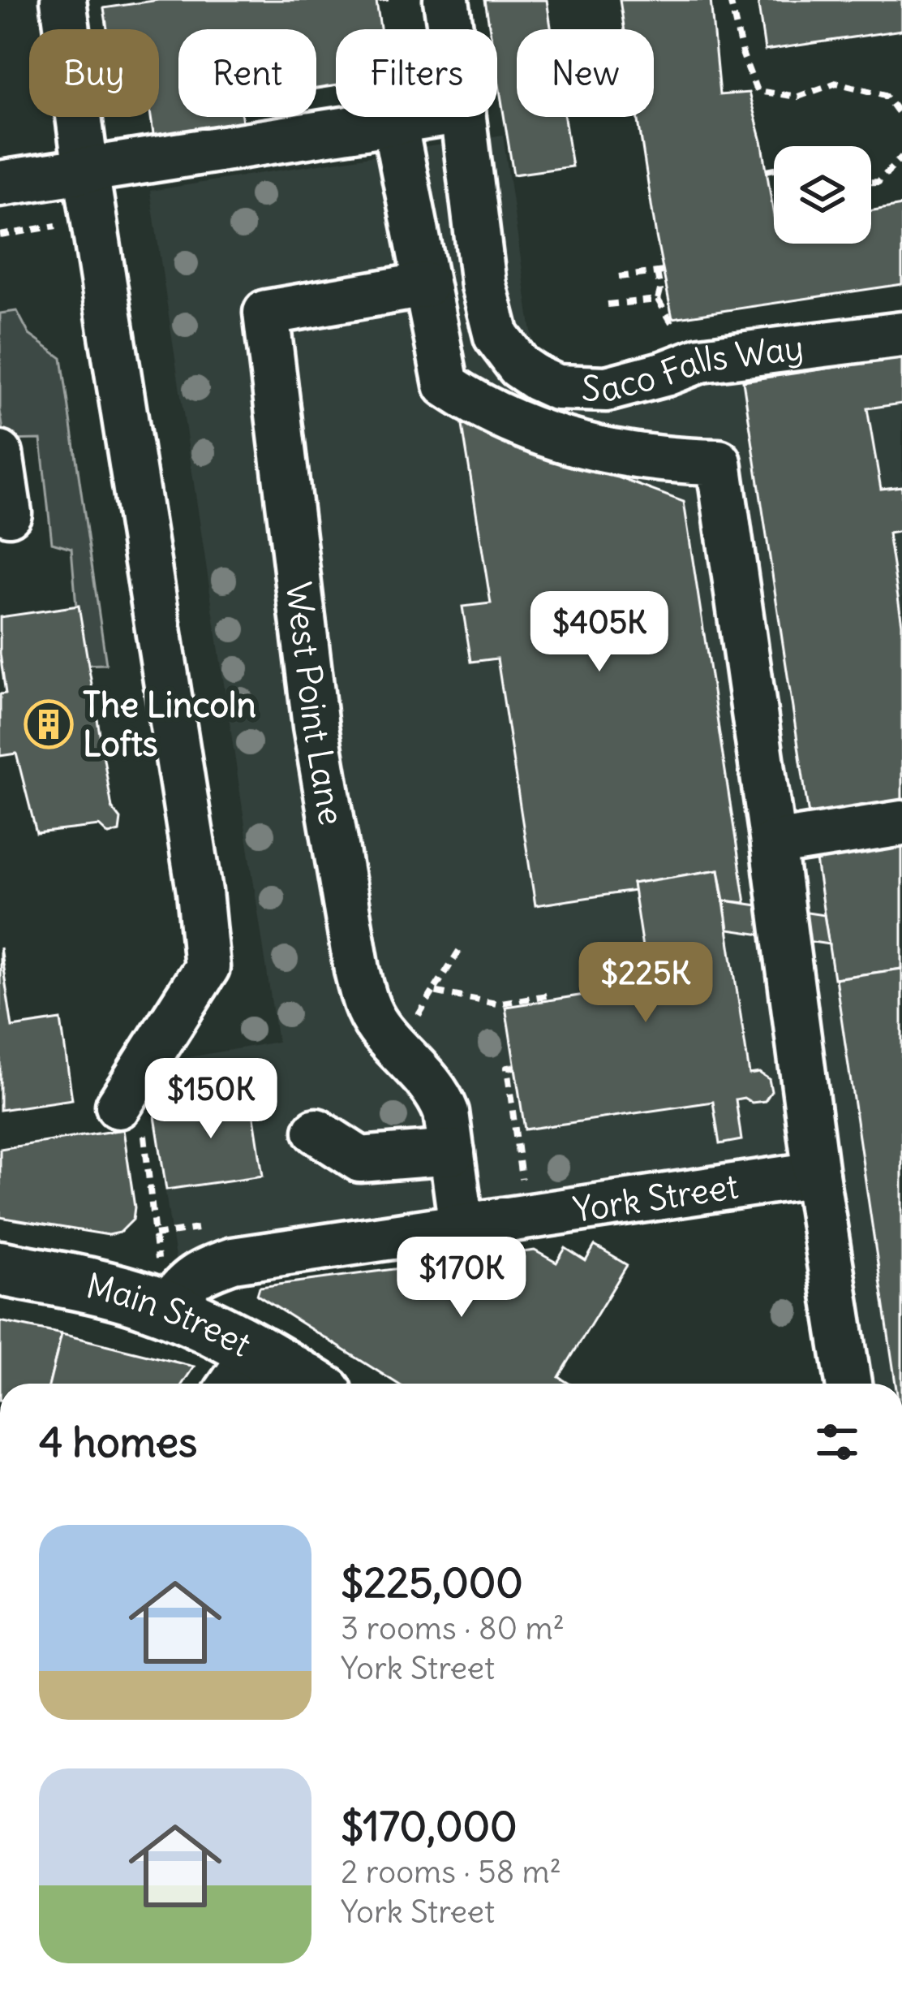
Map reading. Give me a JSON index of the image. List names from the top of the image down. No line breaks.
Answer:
{"streets":{"main road":["Main Street"],"street":["Saco Falls Way","West Point Lane","York Street"]},"crossings":[["West Point Lane","York Street"],["York Street","Main Street"]],"places":{"building":["The Lincoln Lofts"]},"page":{"chip":["Buy","Rent","Filters","New"],"price":["$405K","$225K","$150K","$170K"],"heading":"4 homes","list":[{"name":"$225,000","note":"3 rooms · 80 m² · York Street"},{"name":"$170,000","note":"2 rooms · 58 m² · York Street"}]}}
